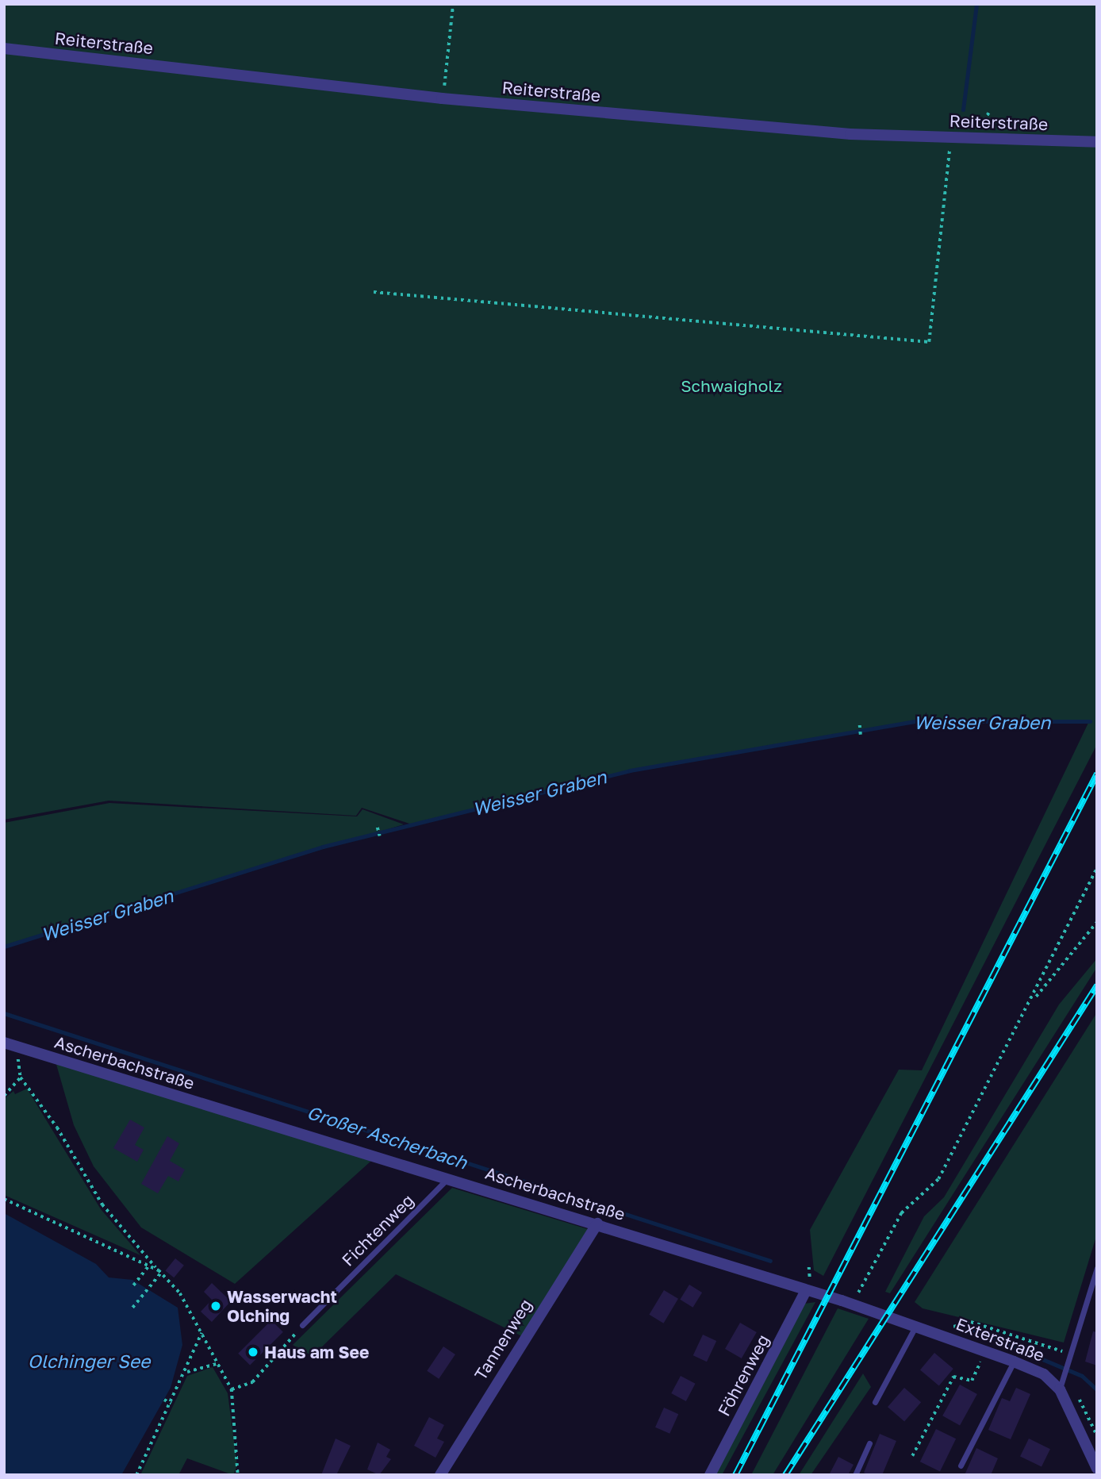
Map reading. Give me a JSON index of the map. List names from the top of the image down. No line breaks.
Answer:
{"streets":{"street":["Reiterstraße","Ascherbachstraße","Tannenweg","Exterstraße","Föhrenweg"],"lane":["Fichtenweg"]},"crossings":[["Ascherbachstraße","Fichtenweg"],["Ascherbachstraße","Tannenweg"],["Ascherbachstraße","Exterstraße"],["Ascherbachstraße","Föhrenweg"]],"water":["Weisser Graben","Großer Ascherbach","Olchinger See"],"parks":["Schwaigholz"],"places":["Wasserwacht Olching","Haus am See"]}
